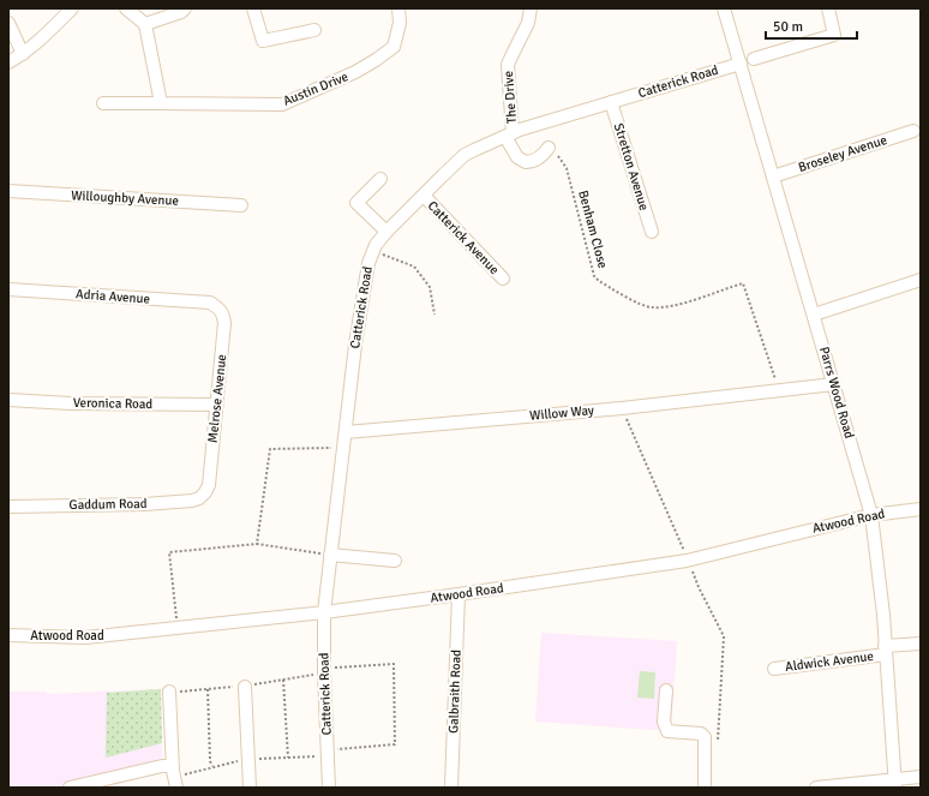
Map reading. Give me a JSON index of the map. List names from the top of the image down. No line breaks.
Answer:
{"streets":{"street":["Catterick Road","Austin Drive","The Drive","Broseley Avenue","Stretton Avenue","Willoughby Avenue","Catterick Avenue","Adria Avenue","Parrs Wood Road","Melrose Avenue","Veronica Road","Willow Way","Gaddum Road","Atwood Road","Aldwick Avenue","Galbraith Road"],"path":["Benham Close"]},"crossings":[["Catterick Road","The Drive"],["Catterick Road","Stretton Avenue"],["Catterick Road","Catterick Avenue"],["Catterick Road","Parrs Wood Road"],["Catterick Road","Willow Way"],["Catterick Road","Atwood Road"],["Broseley Avenue","Parrs Wood Road"],["Benham Close","Willow Way"],["Adria Avenue","Melrose Avenue"],["Parrs Wood Road","Willow Way"],["Parrs Wood Road","Atwood Road"],["Parrs Wood Road","Aldwick Avenue"],["Melrose Avenue","Veronica Road"],["Melrose Avenue","Gaddum Road"],["Atwood Road","Galbraith Road"]],"scale_bar":"50 m"}
